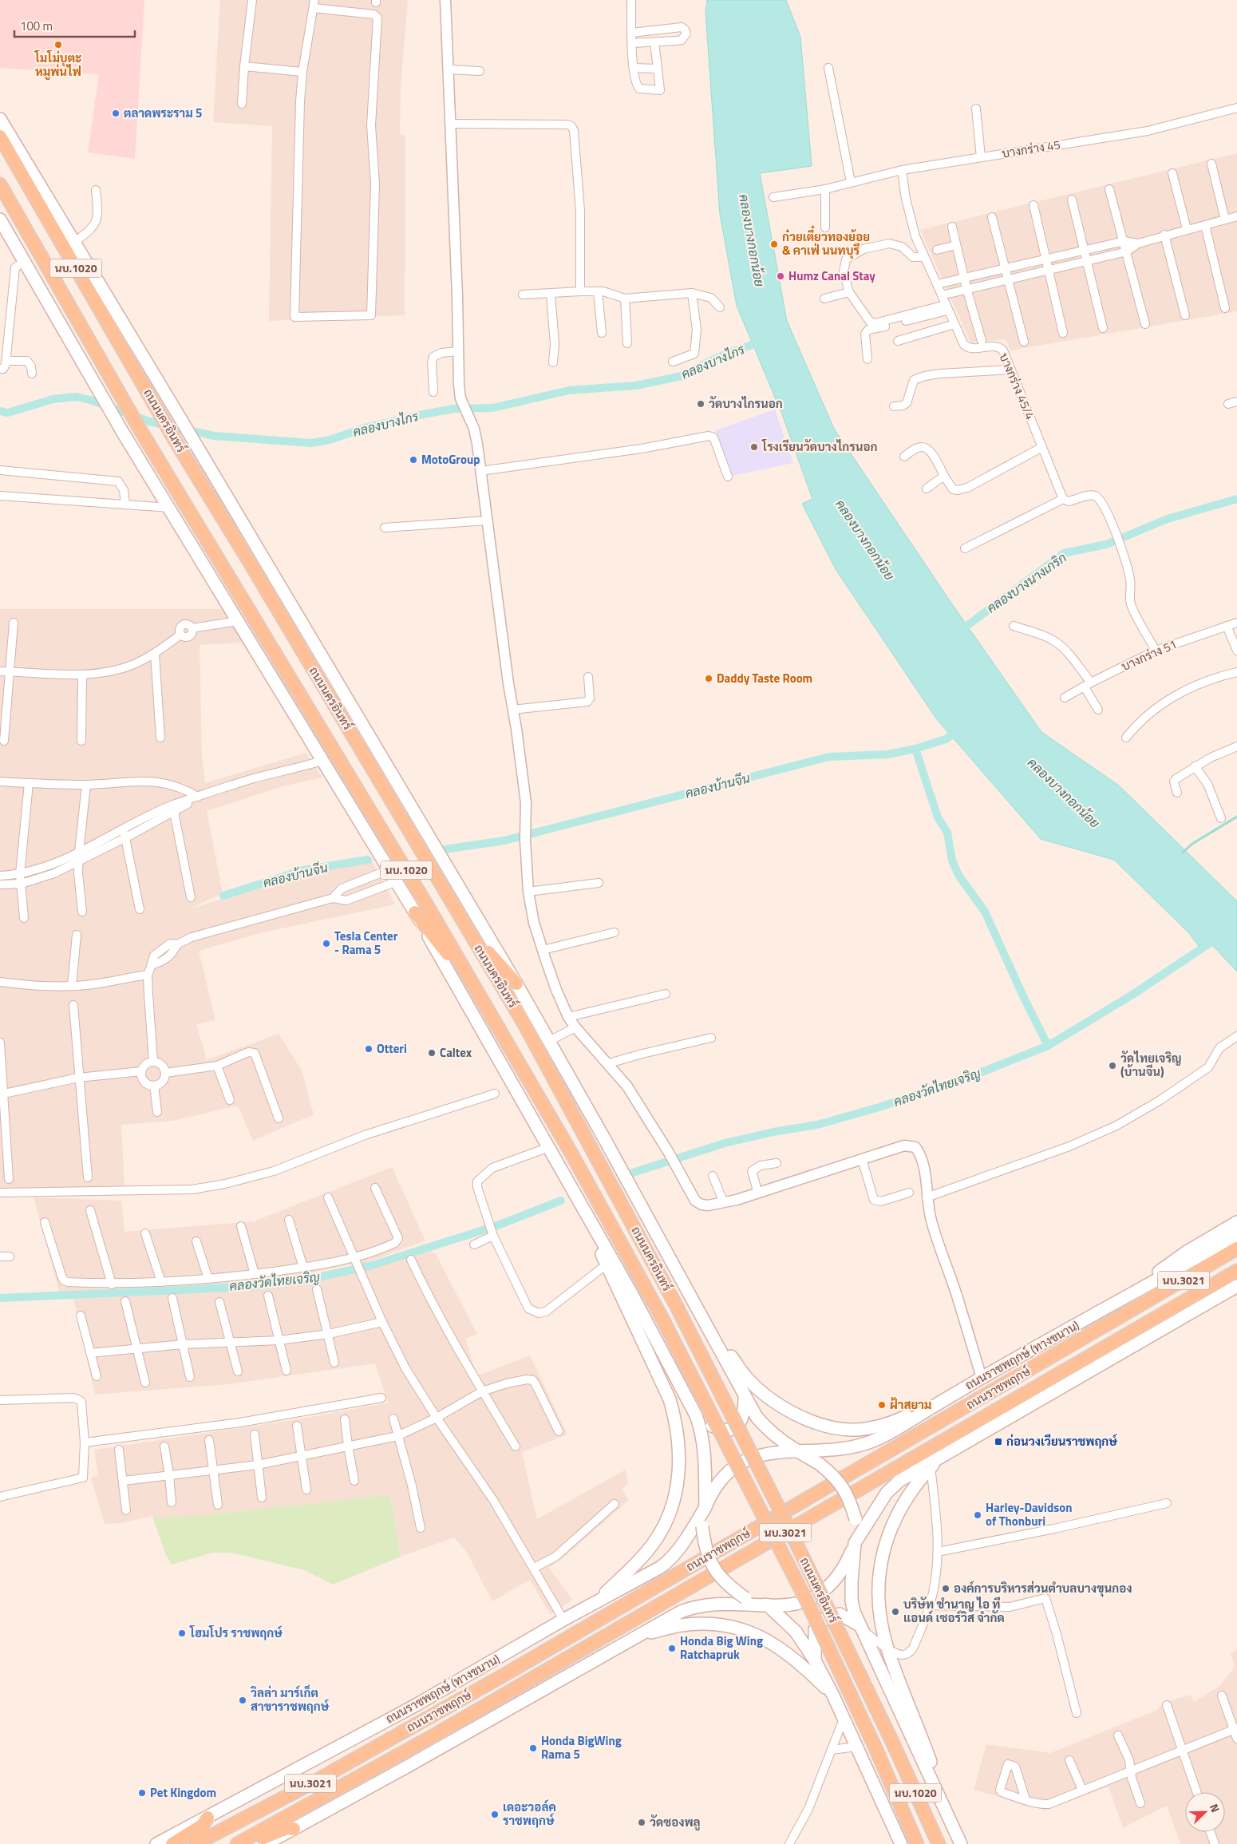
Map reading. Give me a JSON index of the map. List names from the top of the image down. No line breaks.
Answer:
{"streets":{"main road":["นบ.1020","ถนนนครอินทร์","นบ.3021","ถนนราชพฤกษ์ (ทางขนาน)","ถนนราชพฤกษ์"],"street":["บางกร่าง 45","บางกร่าง 45/4","บางกร่าง 51"]},"crossings":[["บางกร่าง 45","บางกร่าง 45/4"],["นบ.1020","นบ.3021"],["นบ.1020","ถนนราชพฤกษ์ (ทางขนาน)"],["ถนนนครอินทร์","นบ.3021"],["ถนนนครอินทร์","ถนนราชพฤกษ์ (ทางขนาน)"]],"water":["คลองบางกอกน้อย","คลองบางไกร","คลองบางนางเกริก","คลองบ้านจีน","คลองวัดไทยเจริญ"],"places":{"other":["โมโม่บูตะ หมูพ่นไฟ","ตลาดพระราม 5","ก๋วยเตี๋ยวทองย้อย & คาเฟ่ นนทบุรี","Humz Canal Stay","วัดบางไกรนอก","โรงเรียนวัดบางไกรนอก","MotoGroup","Daddy Taste Room","Tesla Center - Rama 5","Otteri","Caltex","วัดไทยเจริญ (บ้านจีน)","ฝ้าสยาม","Harley-Davidson of Thonburi","องค์การบริหารส่วนตำบลบางขุนกอง","บริษัท ชำนาญ ไอ ที แอนด์ เซอร์วิส จำกัด","โฮมโปร ราชพฤกษ์","Honda Big Wing Ratchapruk","วิลล่า มาร์เก็ต สาขาราชพฤกษ์","Honda BigWing Rama 5","Pet Kingdom","เดอะวอล์ค ราชพฤกษ์","วัดซองพลู"],"transit":["ก่อนวงเวียนราชพฤกษ์"]},"scale_bar":"100 m","north":"top right"}
